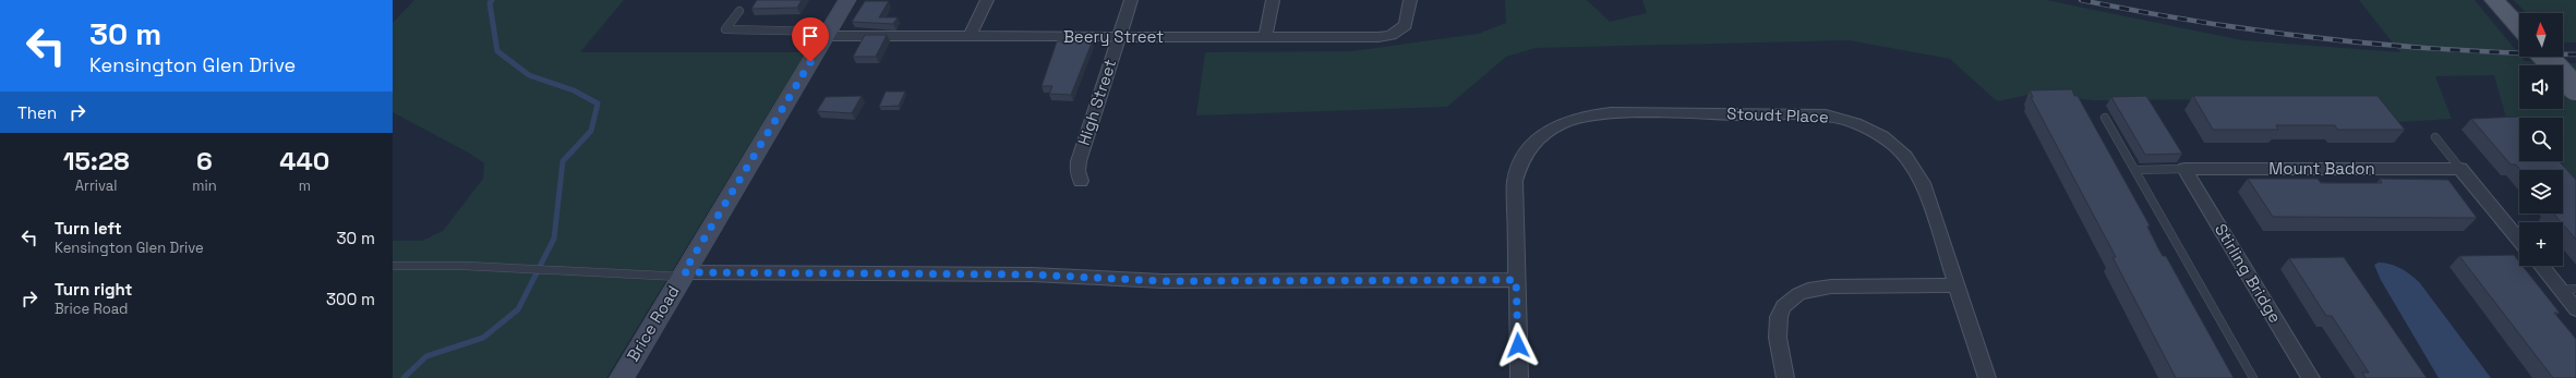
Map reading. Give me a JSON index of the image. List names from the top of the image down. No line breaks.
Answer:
{"streets":{"main road":["Brice Road"],"street":["Beery Street","High Street","Stoudt Place","Mount Badon","Stirling Bridge"]},"crossings":[["Beery Street","High Street"],["Beery Street","Brice Road"],["Mount Badon","Stirling Bridge"]],"north":"top","page":{"turn":["30 m","Kensington Glen Drive"],"map_buttons":"+","then":"Then","eta":["15:28","Arrival","6","min","440","m"],"list":[{"name":"Turn left","note":"Kensington Glen Drive","value":"30 m"},{"name":"Turn right","note":"Brice Road","value":"300 m"}]}}
